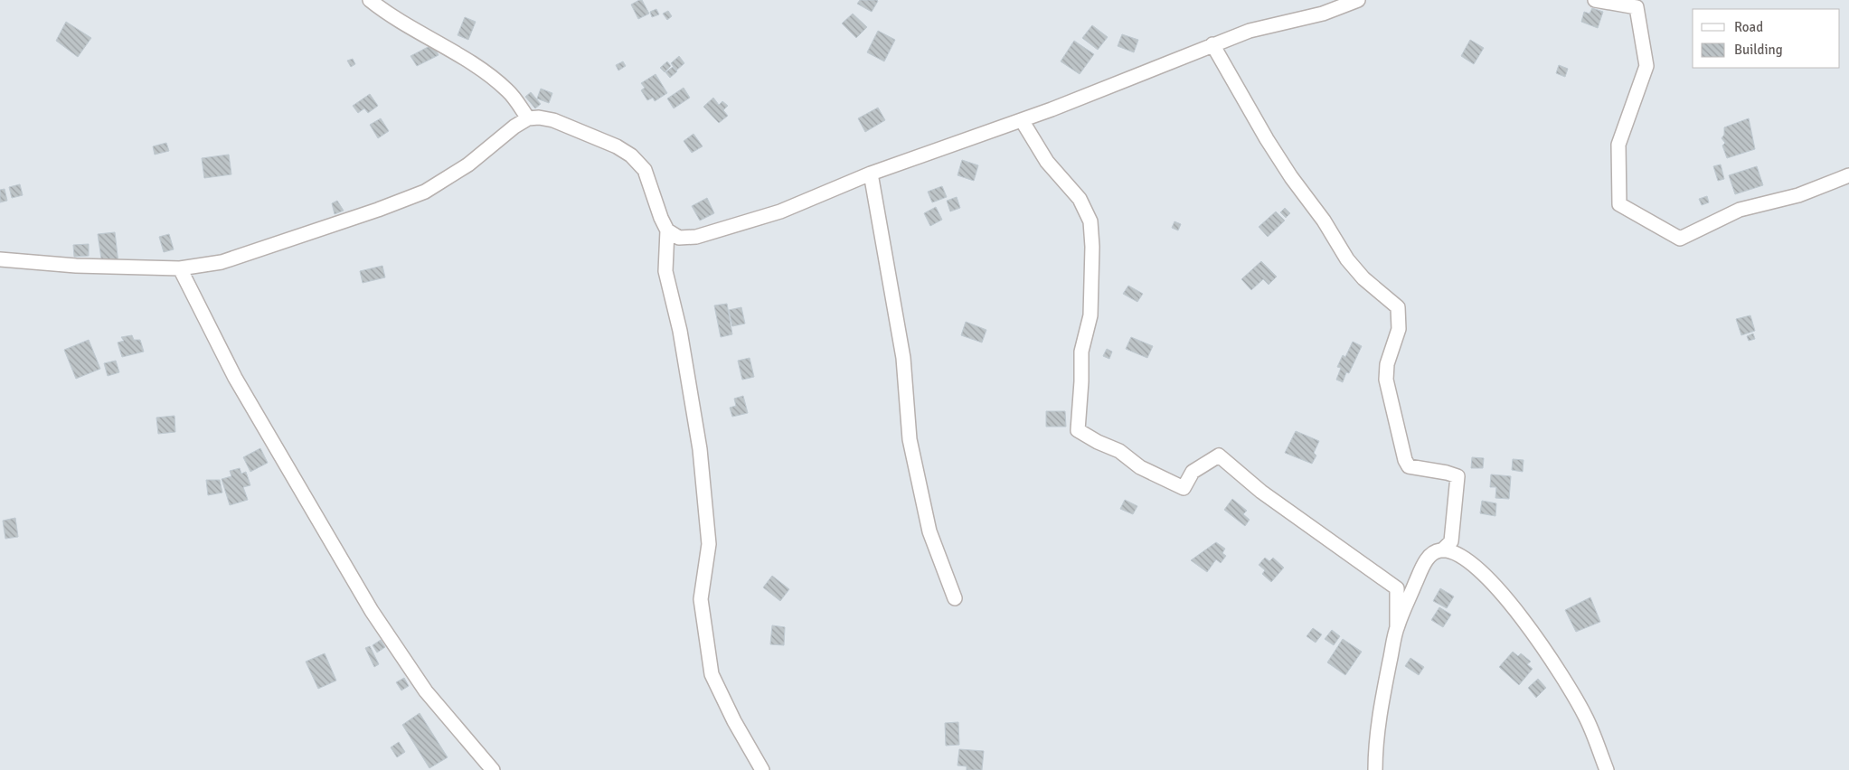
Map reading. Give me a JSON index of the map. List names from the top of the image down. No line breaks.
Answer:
{"legend":["Road","Building"]}
